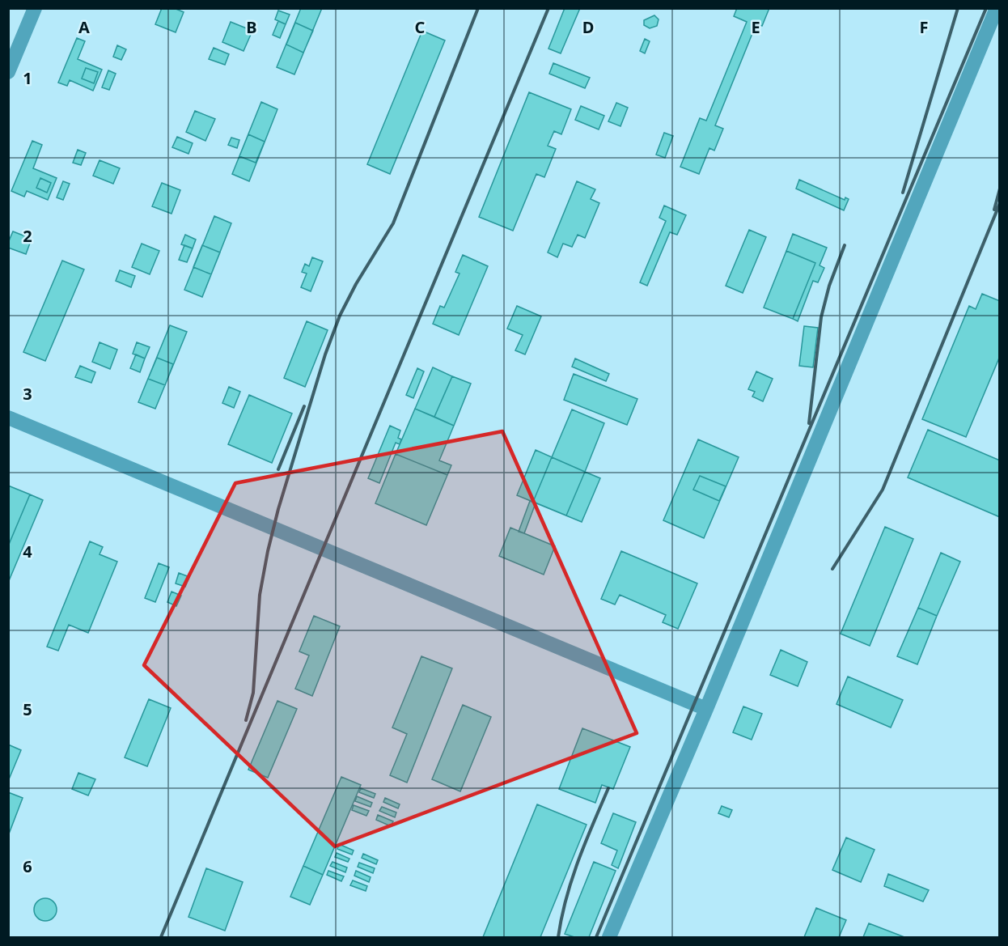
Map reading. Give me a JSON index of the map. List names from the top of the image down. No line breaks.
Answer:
{"grid":{"columns":["A","B","C","D","E","F"],"rows":["1","2","3","4","5","6"]}}
